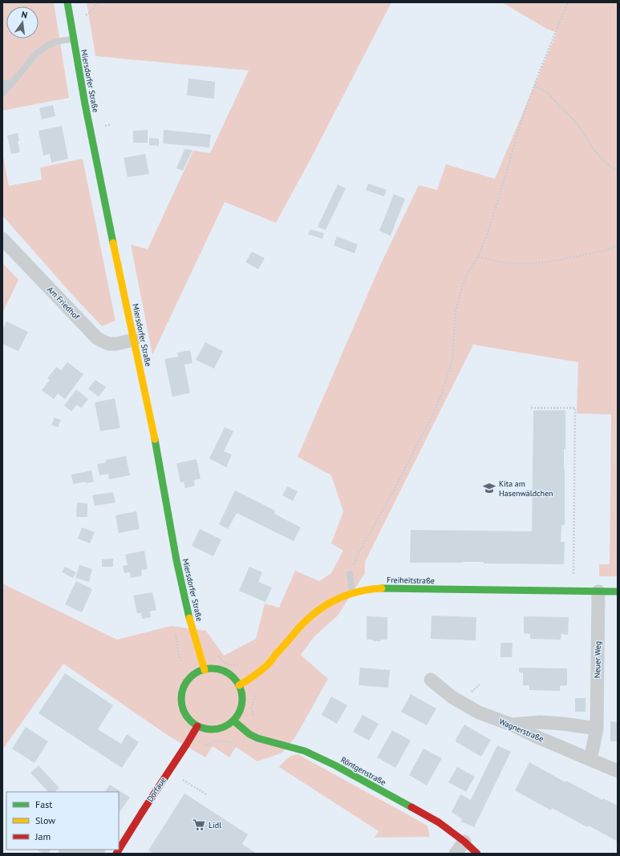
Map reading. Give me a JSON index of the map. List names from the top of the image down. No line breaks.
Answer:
{"streets":{"street":["Miersdorfer Straße","Am Friedhof","Freiheitstraße","Neuer Weg","Wagnerstraße","Röntgenstraße","Dorfaue"]},"crossings":[["Miersdorfer Straße","Am Friedhof"],["Miersdorfer Straße","Freiheitstraße"],["Miersdorfer Straße","Röntgenstraße"],["Miersdorfer Straße","Dorfaue"],["Freiheitstraße","Neuer Weg"],["Freiheitstraße","Röntgenstraße"],["Freiheitstraße","Dorfaue"],["Neuer Weg","Wagnerstraße"],["Röntgenstraße","Dorfaue"]],"places":{"school or university":["Kita am Hasenwäldchen"],"supermarket":["Lidl"]},"legend":["Fast","Slow","Jam"],"north":"top"}
